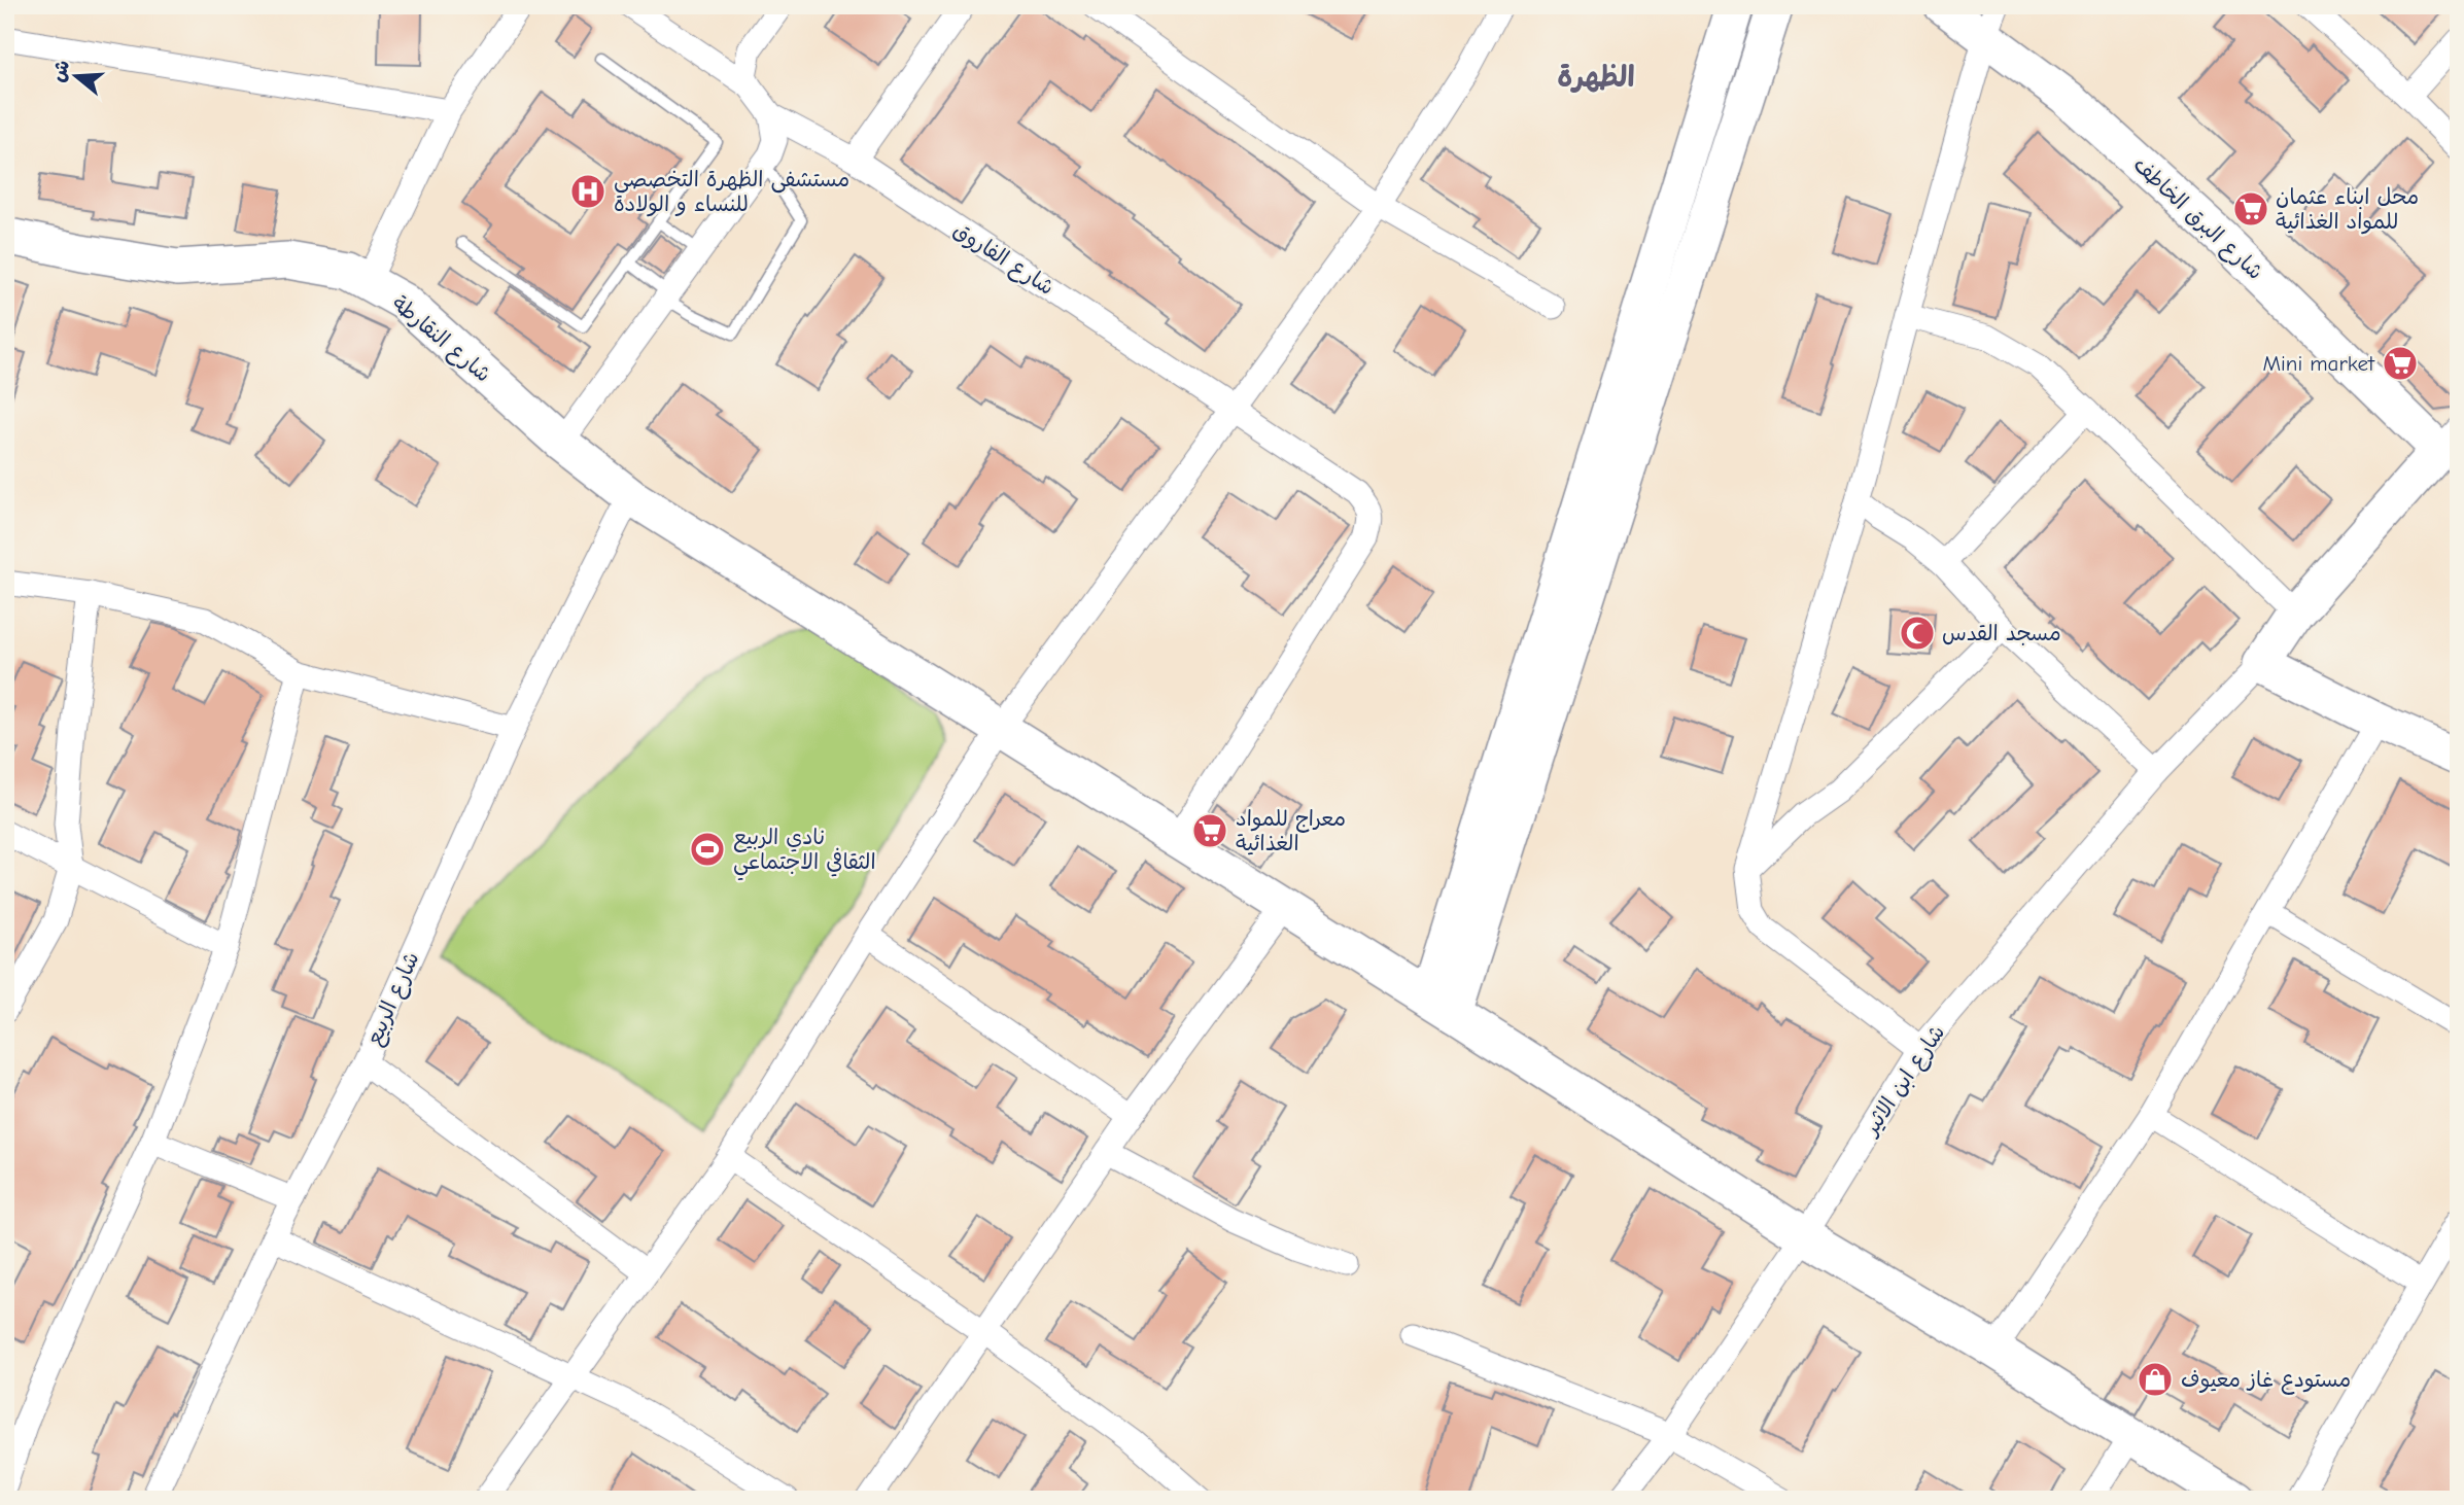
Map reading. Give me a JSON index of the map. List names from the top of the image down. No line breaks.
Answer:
{"streets":{"main road":["شارع البرق الخاطف","شارع النقارطة"],"street":["شارع الفاروق","شارع الربيع","شارع ابن الاثير"]},"crossings":[["شارع الفاروق","شارع النقارطة"],["شارع النقارطة","شارع الربيع"],["شارع النقارطة","شارع ابن الاثير"]],"districts":["الظهرة"],"places":{"hospital":["مستشفى الظهرة التخصصي للنساء و الولادة"],"supermarket":["محل ابناء عثمان للمواد الغذائية","Mini market","معراج للمواد الغذائية"],"mosque":["مسجد القدس"],"sports":["نادي الربيع الثقافي الاجتماعي"],"shop":["مستودع غاز معيوف"]},"north":"left"}
